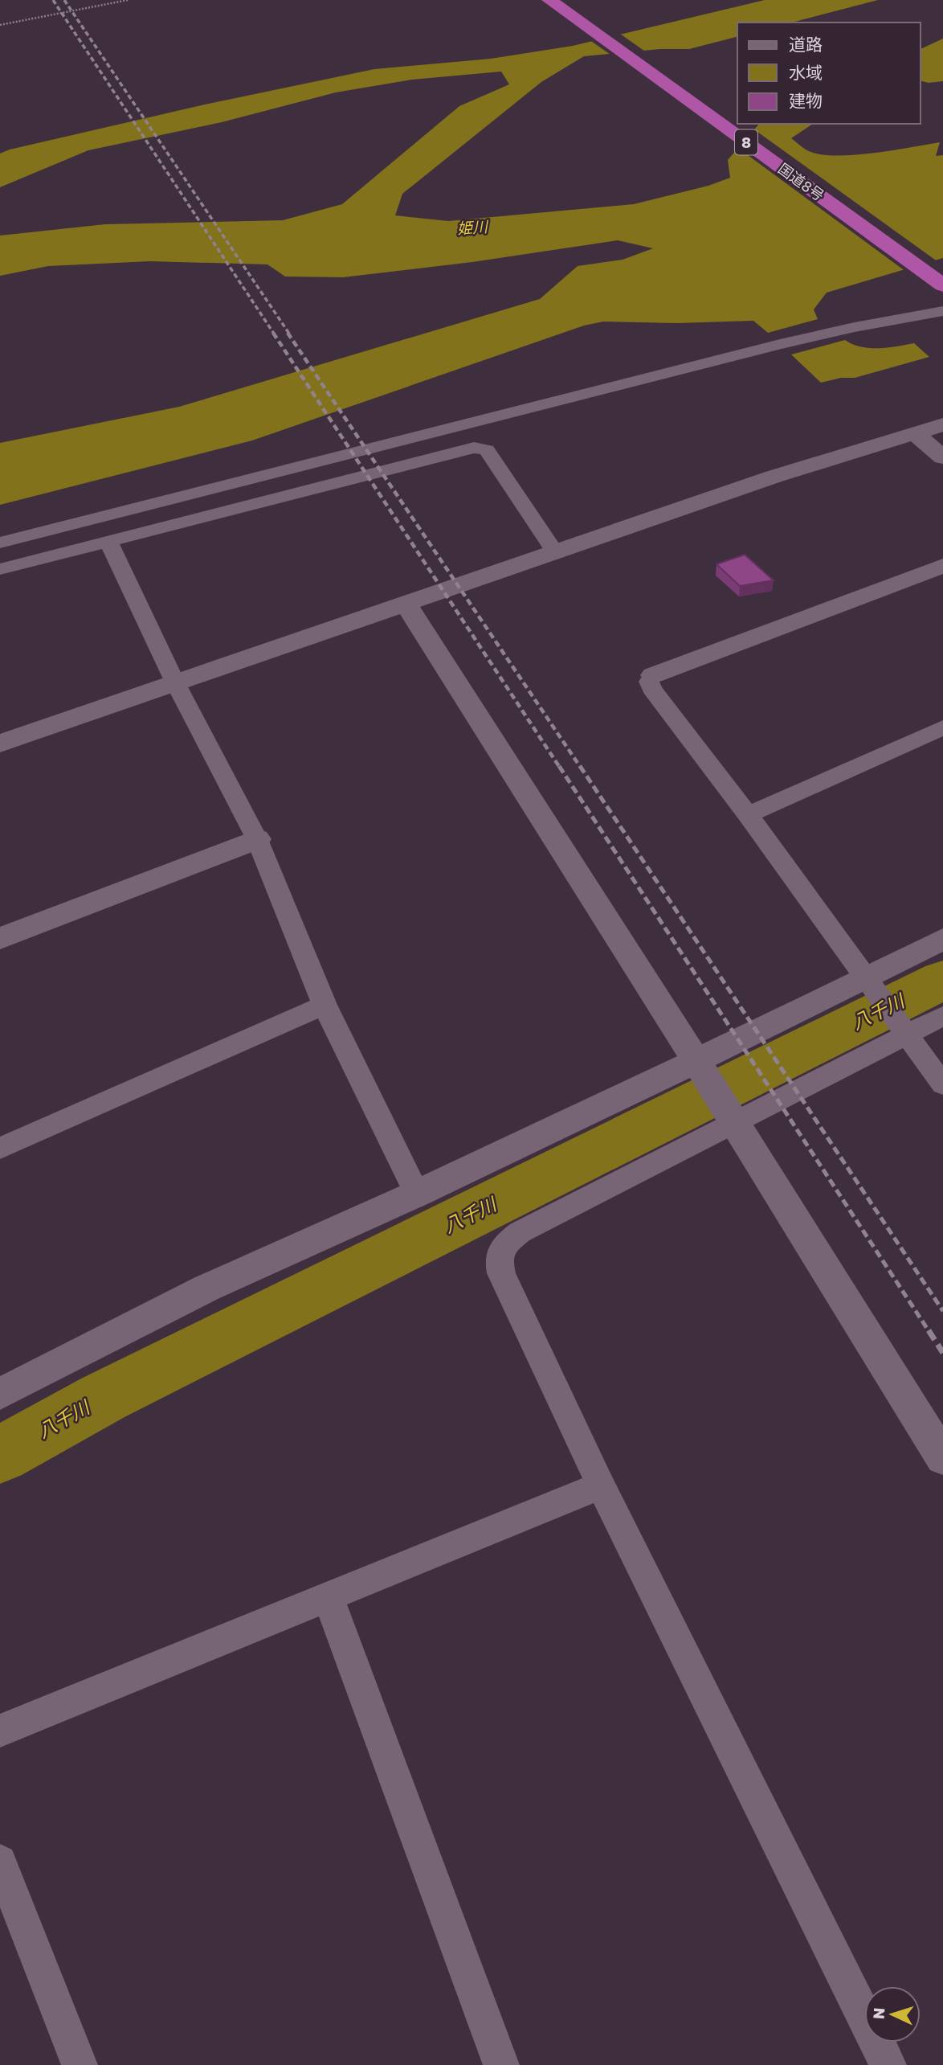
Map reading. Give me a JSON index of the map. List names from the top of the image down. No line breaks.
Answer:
{"streets":{"highway":["8","国道8号"]},"water":["姫川","八千川"],"legend":["道路","水域","建物"],"north":"left"}
